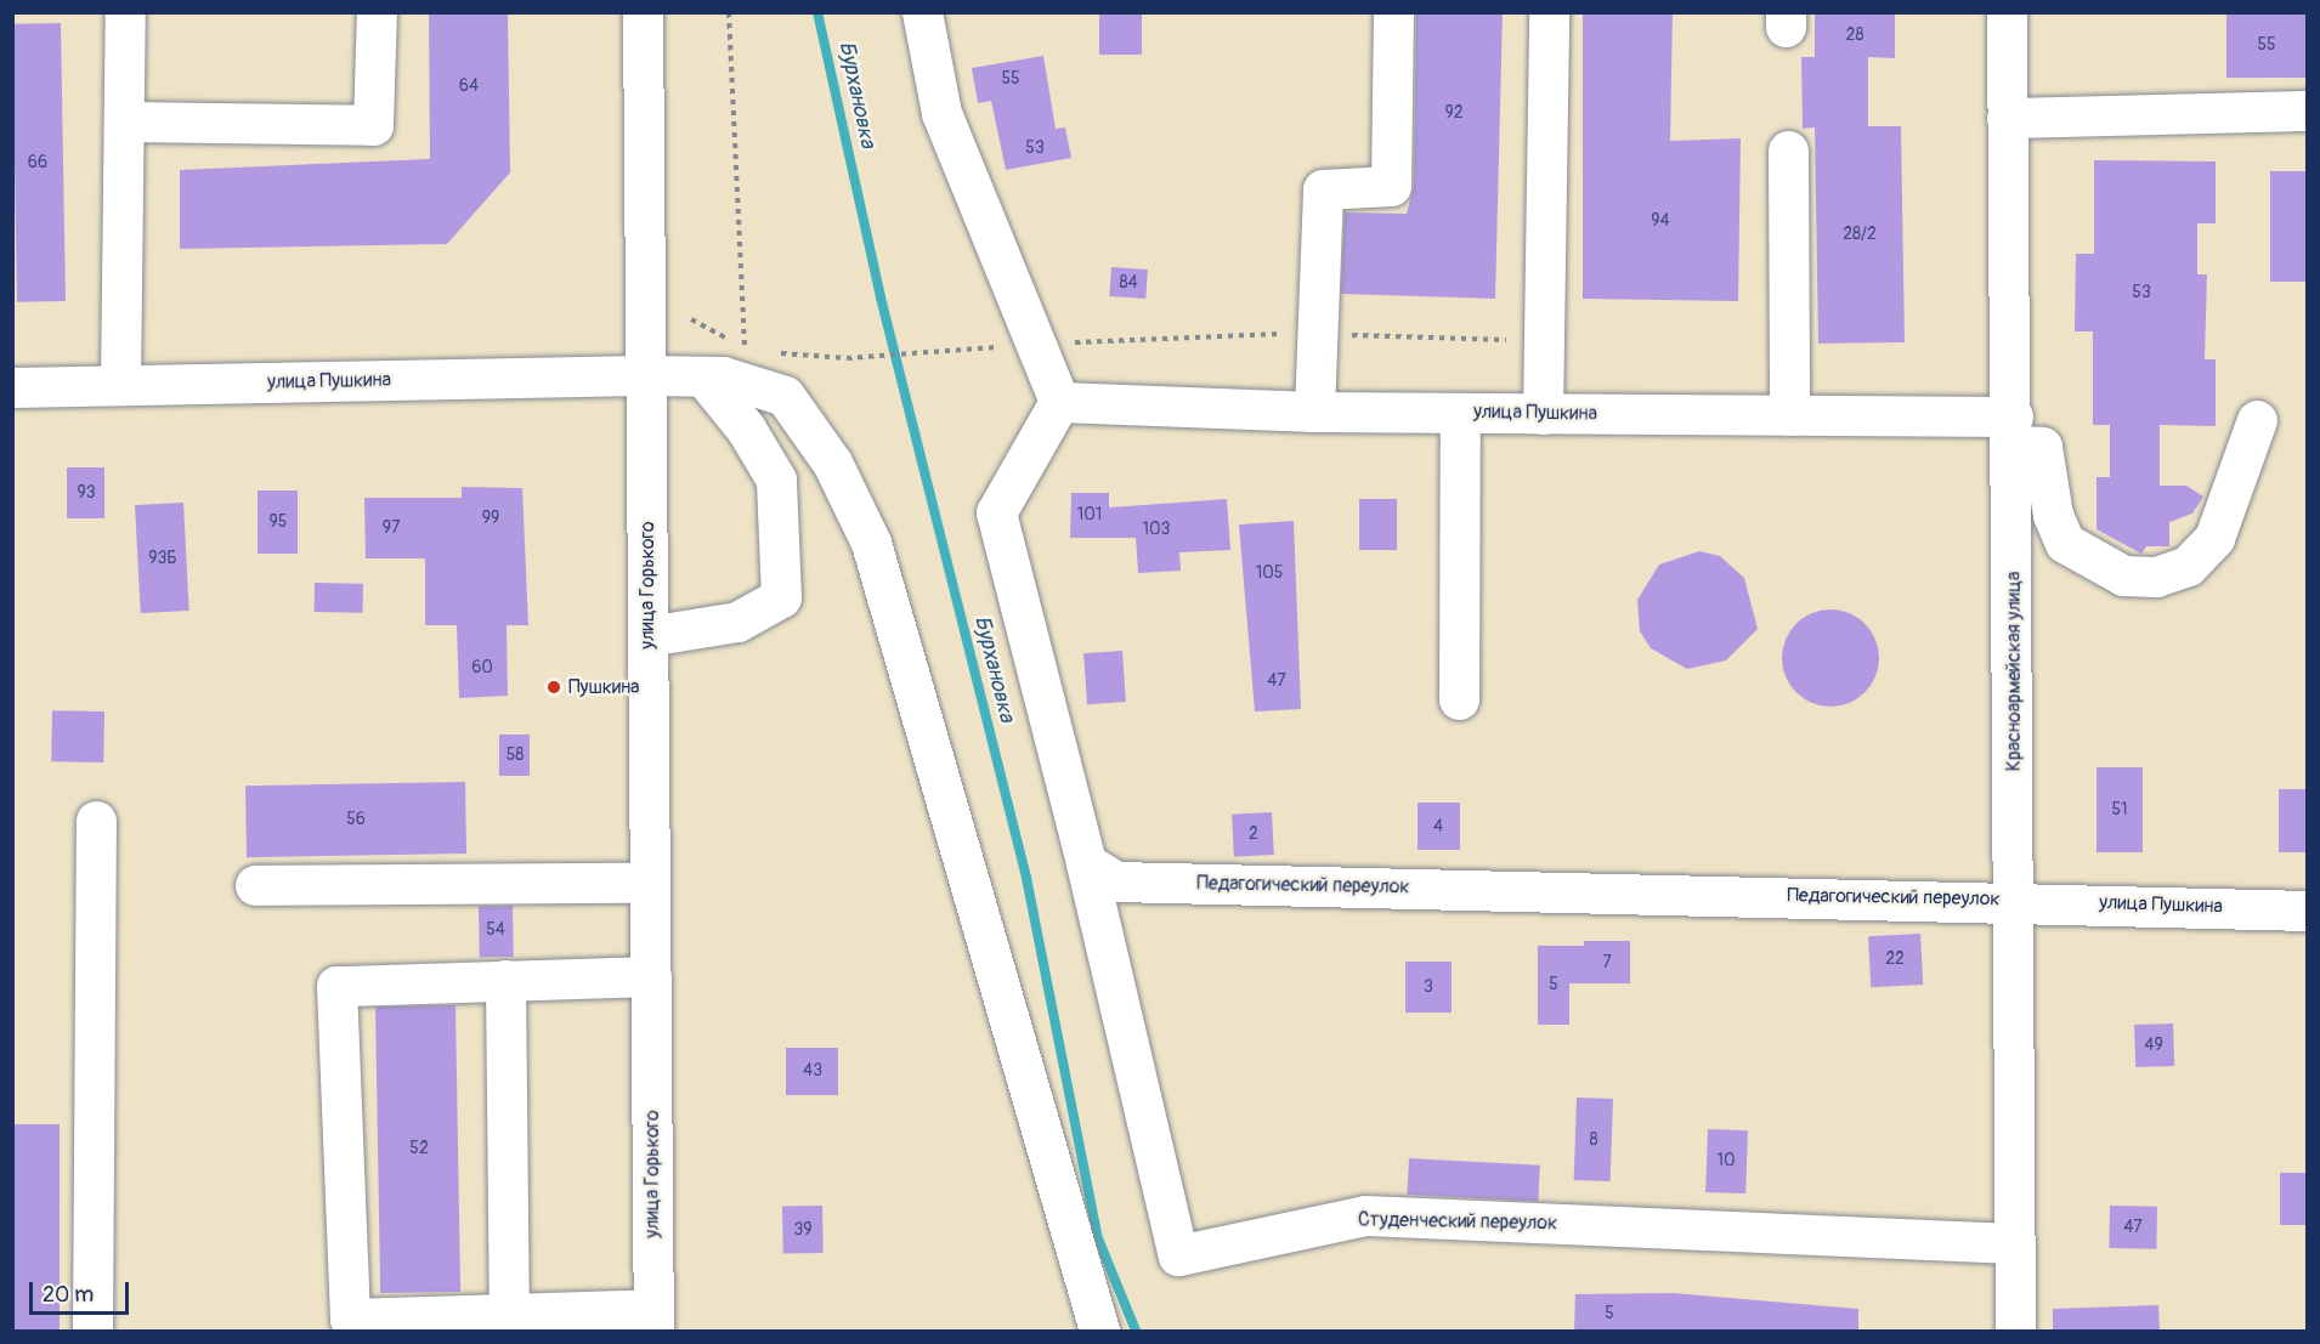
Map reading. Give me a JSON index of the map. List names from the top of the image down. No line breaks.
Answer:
{"streets":{"street":["улица Пушкина","улица Горького","Красноармейская улица","Педагогический переулок","Студенческий переулок"]},"crossings":[["улица Пушкина","улица Горького"],["улица Пушкина","Красноармейская улица"],["улица Пушкина","Педагогический переулок"],["Красноармейская улица","Педагогический переулок"],["Красноармейская улица","Студенческий переулок"],["Педагогический переулок","Студенческий переулок"]],"water":["Бурхановка"],"places":["Пушкина"],"house_numbers":["28","55","55","64","92","53","66","94","28/2","84","53","93","101","99","95","97","103","93Б","105","60","47","58","51","56","4","2","54","22","7","5","3","49","43","8","52","10","47","39","5"],"scale_bar":"20 m"}
